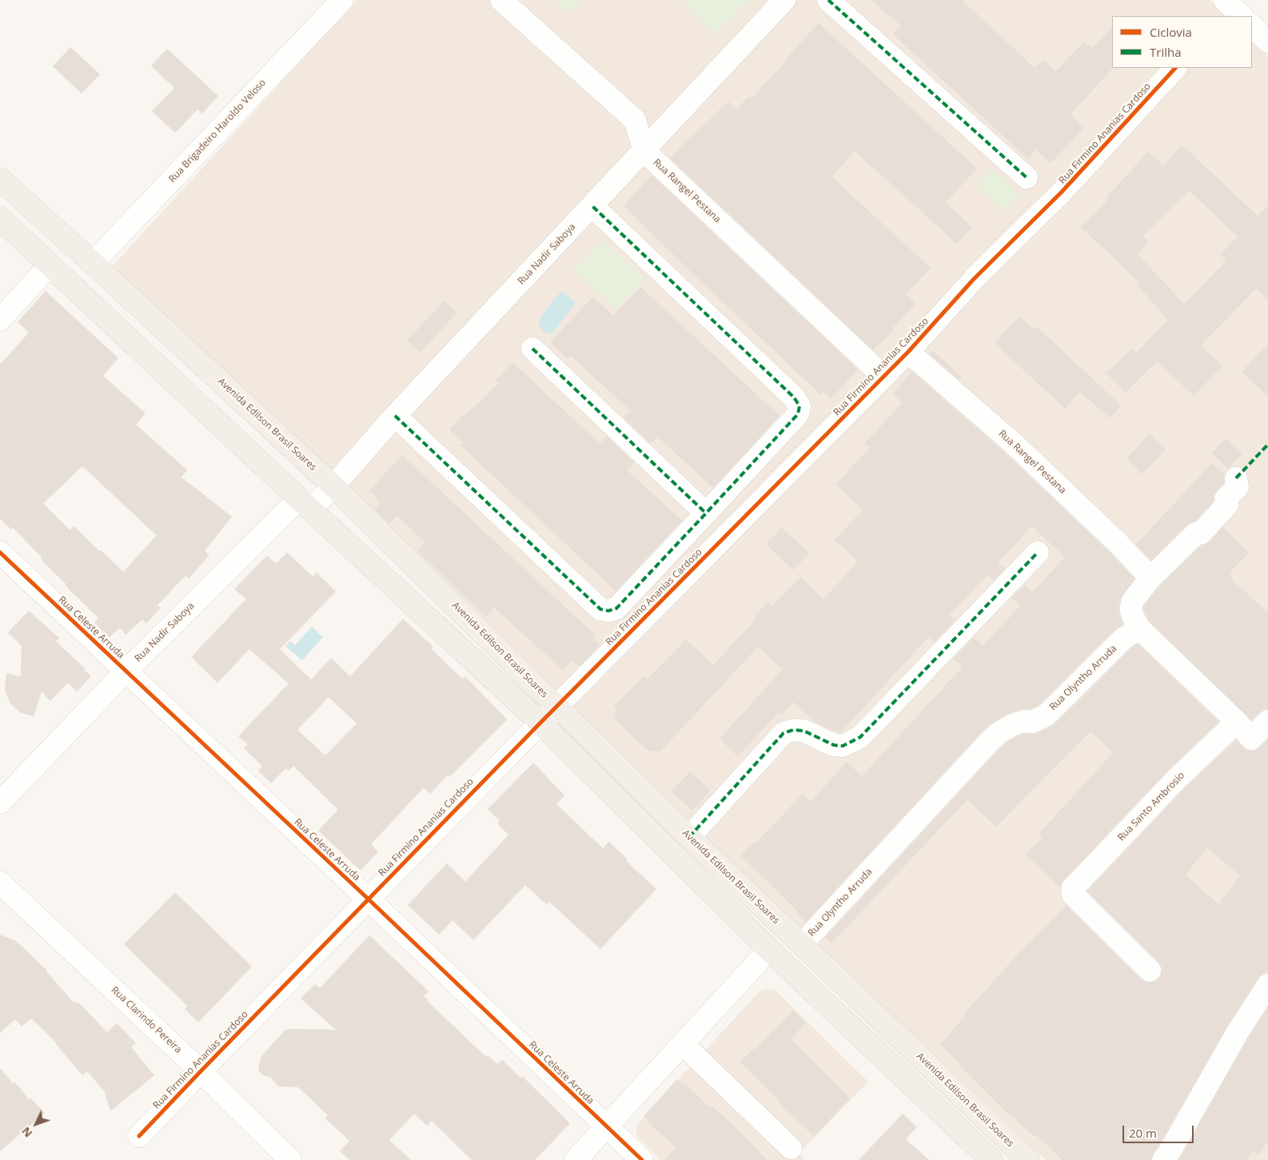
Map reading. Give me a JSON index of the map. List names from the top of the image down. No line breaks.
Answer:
{"streets":{"main road":["Avenida Edilson Brasil Soares"],"street":["Rua Brigadeiro Haroldo Veloso","Rua Firmino Ananias Cardoso","Rua Rangel Pestana","Rua Nadir Saboya","Rua Celeste Arruda","Rua Olyntho Arruda","Rua Santo Ambrosio","Rua Clarindo Pereira"]},"crossings":[["Rua Brigadeiro Haroldo Veloso","Avenida Edilson Brasil Soares"],["Rua Firmino Ananias Cardoso","Rua Rangel Pestana"],["Rua Firmino Ananias Cardoso","Avenida Edilson Brasil Soares"],["Rua Firmino Ananias Cardoso","Rua Celeste Arruda"],["Rua Firmino Ananias Cardoso","Rua Clarindo Pereira"],["Rua Rangel Pestana","Rua Nadir Saboya"],["Rua Nadir Saboya","Avenida Edilson Brasil Soares"],["Rua Nadir Saboya","Rua Celeste Arruda"],["Avenida Edilson Brasil Soares","Rua Olyntho Arruda"]],"legend":["Ciclovia","Trilha"],"scale_bar":"20 m","north":"bottom left"}
